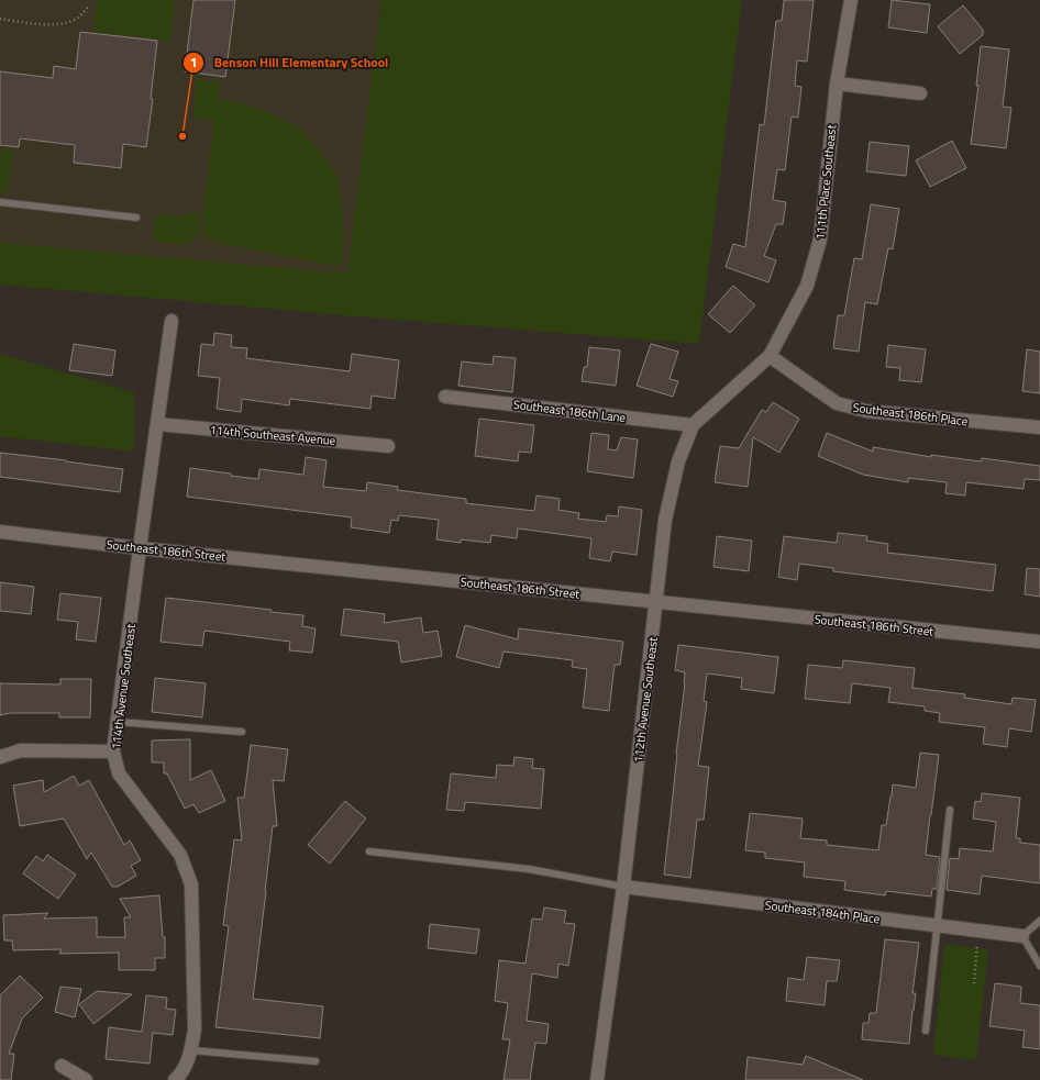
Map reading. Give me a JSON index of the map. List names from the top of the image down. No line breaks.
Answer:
{"streets":{"street":["111th Place Southeast","Southeast 186th Lane","Southeast 186th Place","114th Southeast Avenue","Southeast 186th Street","114th Avenue Southeast","112th Avenue Southeast","Southeast 184th Place"]},"crossings":[["111th Place Southeast","Southeast 186th Place"],["111th Place Southeast","112th Avenue Southeast"],["Southeast 186th Lane","112th Avenue Southeast"],["Southeast 186th Place","112th Avenue Southeast"],["114th Southeast Avenue","114th Avenue Southeast"],["Southeast 186th Street","114th Avenue Southeast"],["Southeast 186th Street","112th Avenue Southeast"],["112th Avenue Southeast","Southeast 184th Place"]],"places":["Benson Hill Elementary School"]}
